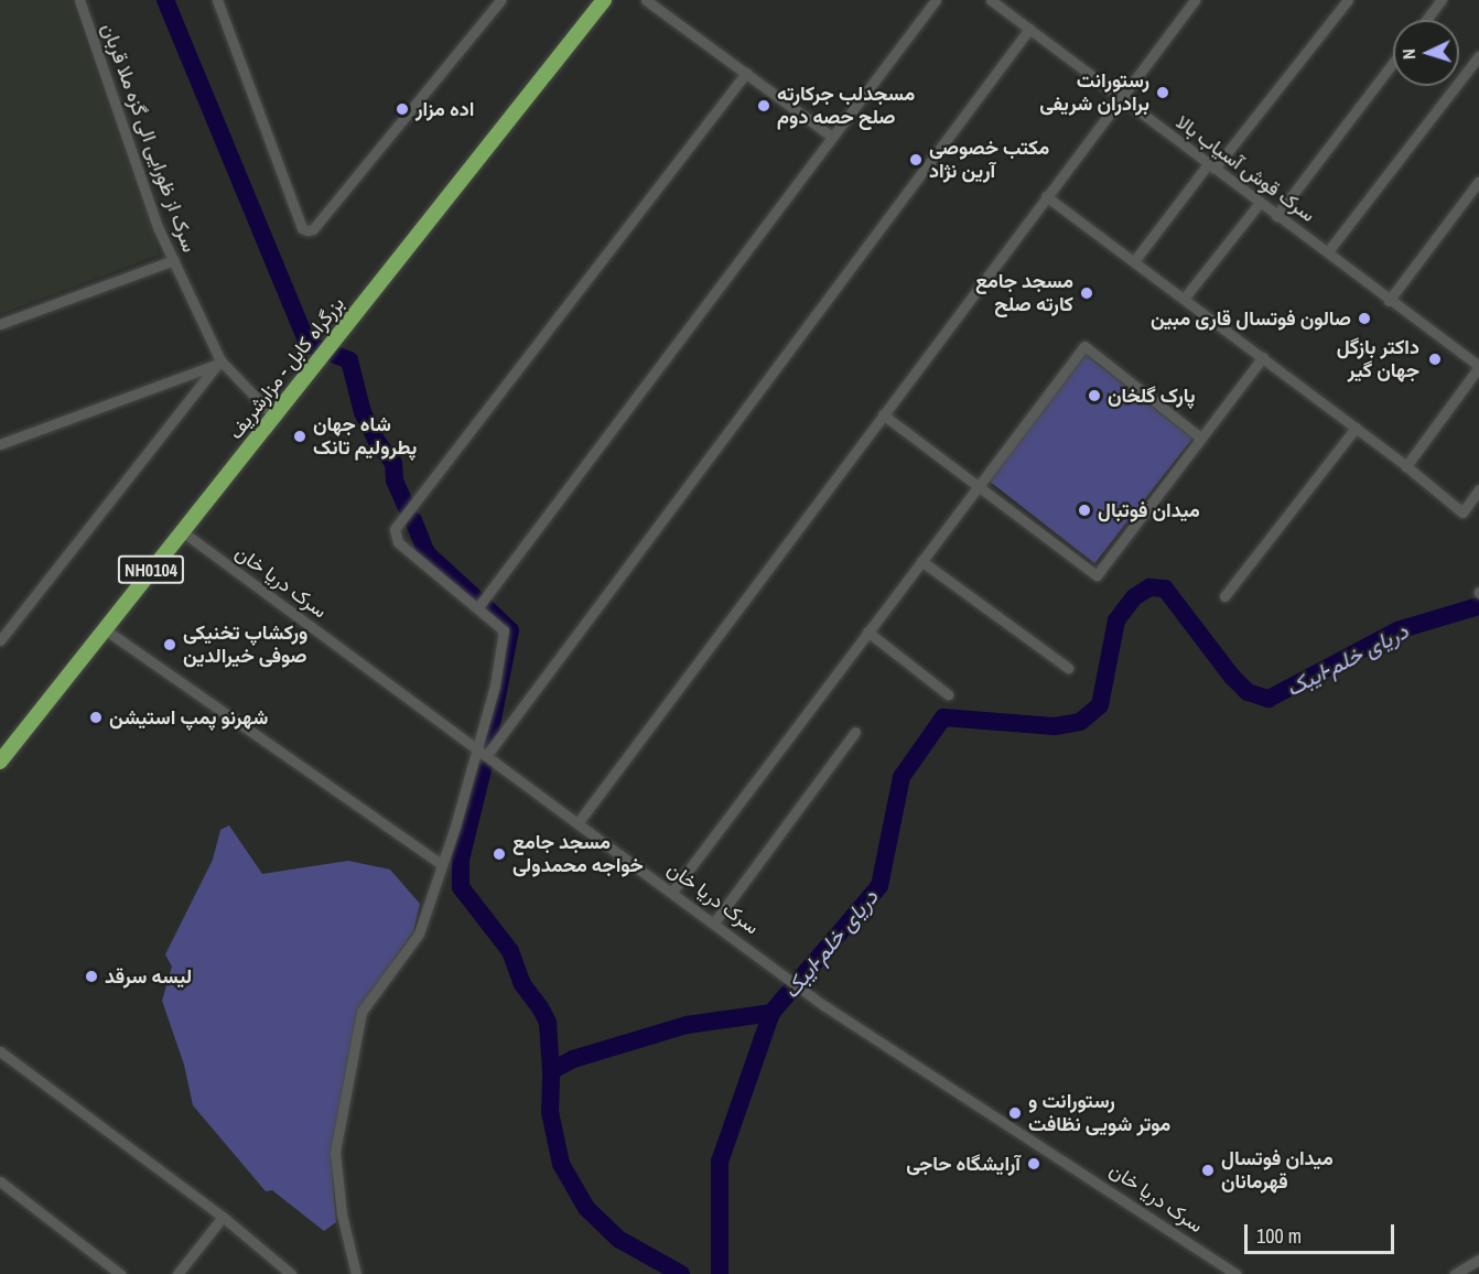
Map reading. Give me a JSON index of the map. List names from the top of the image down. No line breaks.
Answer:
{"streets":{"highway":["بزرگراه کابل - مزارشریف","NH0104"],"street":["سرک از ظورایی الی گزه ملا قربان","سرک قوش آسیاب بالا","سرک دریا خان"]},"crossings":[["سرک از ظورایی الی گزه ملا قربان","بزرگراه کابل - مزارشریف"],["بزرگراه کابل - مزارشریف","سرک دریا خان"]],"water":["دریای خلم-ایبک"],"places":["رستورانت برادران شریفی","مسجدلب جرکارته صلح حصه دوم","اده مزار","مکتب خصوصی آرین نژاد","مسجد جامع کارته صلح","صالون فوتسال قاری مبین","داکتر بازگل جهان گیر","پارک گلخان","شاه جهان پطرولیم تانک","میدان فوتبال","ورکشاپ تخنیکی صوفی خیرالدین","شهرنو پمپ استیشن","مسجد جامع خواجه محمدولی","لیسه سرقد","رستورانت و موتر شویی نظافت","آرایشگاه حاجی","میدان فوتسال قهرمانان"],"scale_bar":"100 m","north":"left"}
